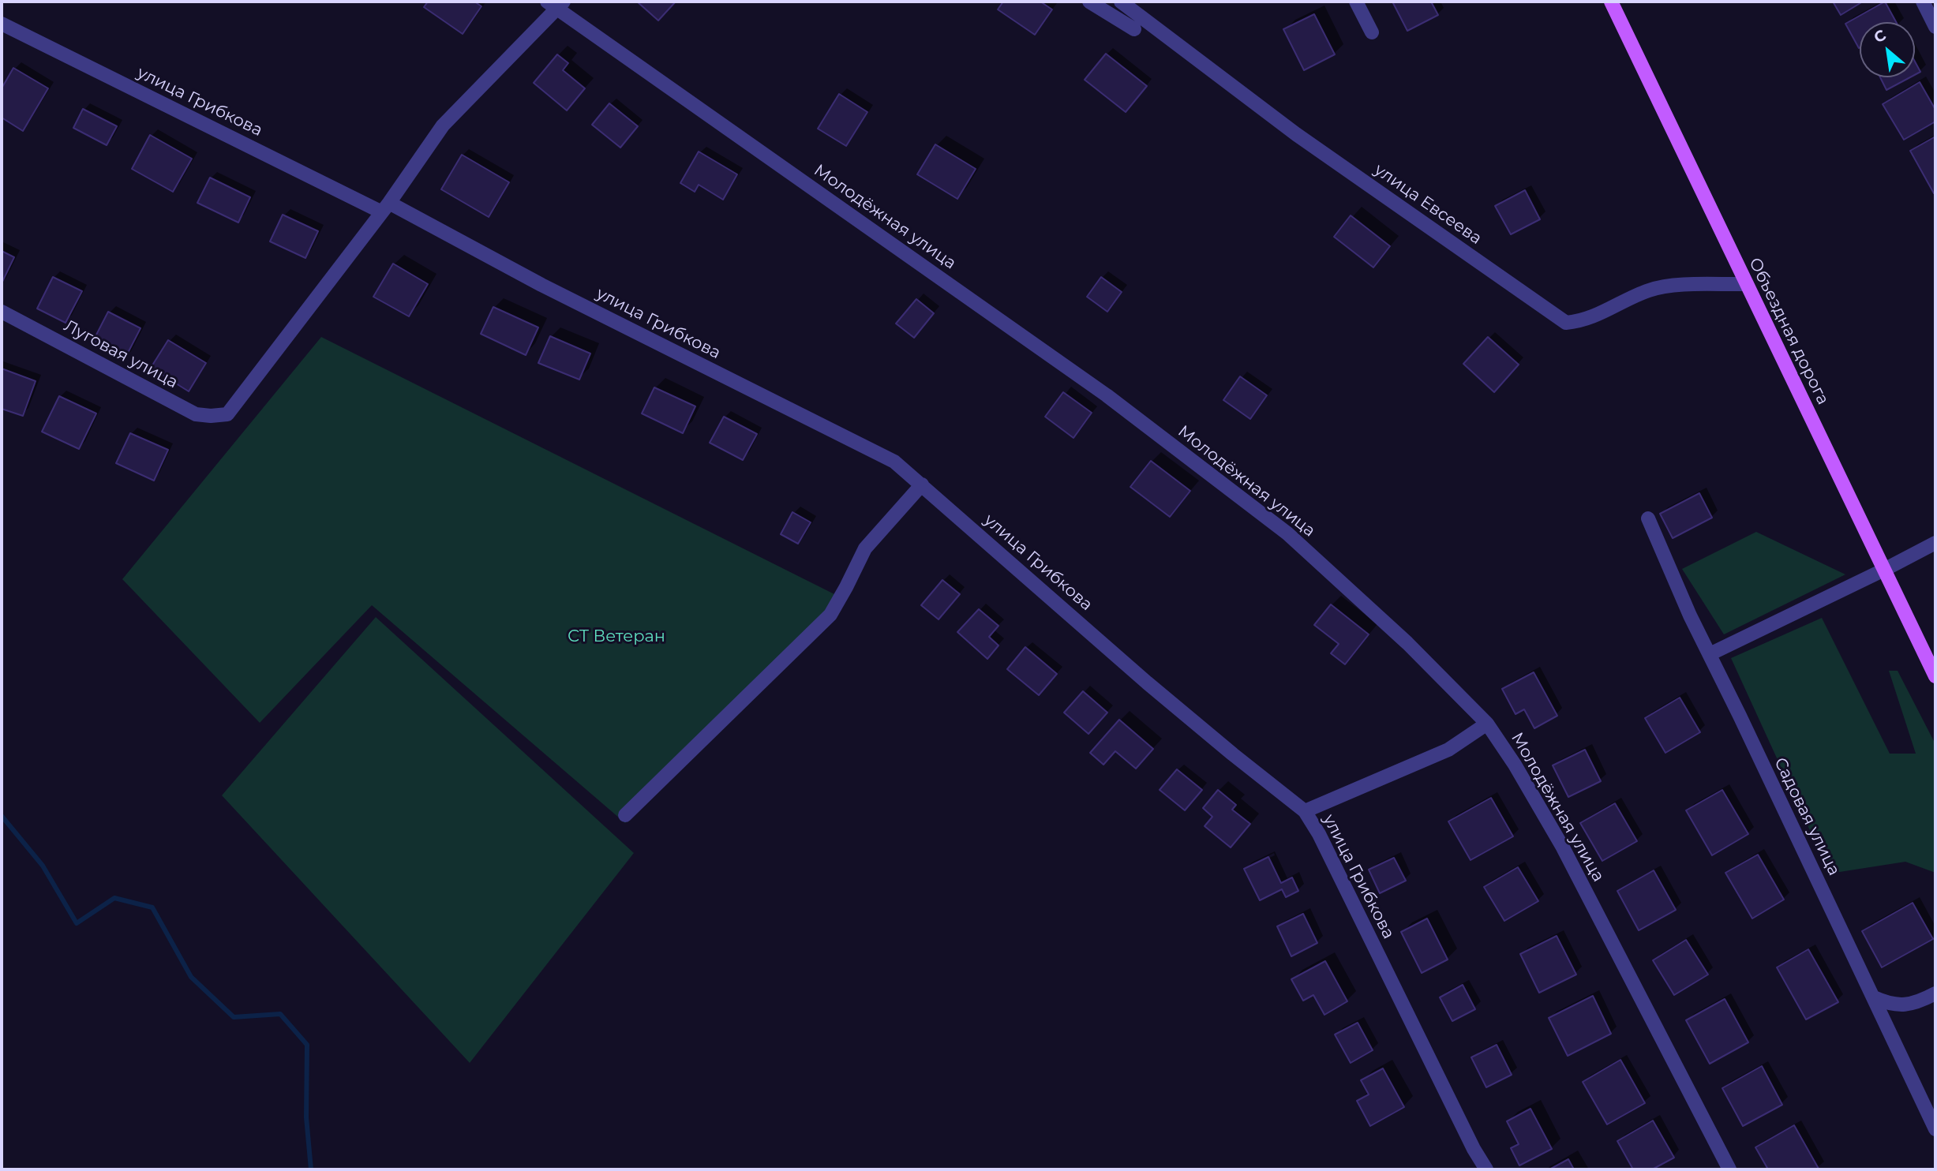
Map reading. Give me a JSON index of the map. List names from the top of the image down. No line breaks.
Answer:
{"streets":{"main road":["Объездная дорога"],"street":["улица Грибкова","улица Евсеева","Молодёжная улица","Луговая улица","Садовая улица"]},"crossings":[["улица Грибкова","Луговая улица"],["улица Евсеева","Объездная дорога"]],"parks":["СТ Ветеран"],"north":"top left"}
